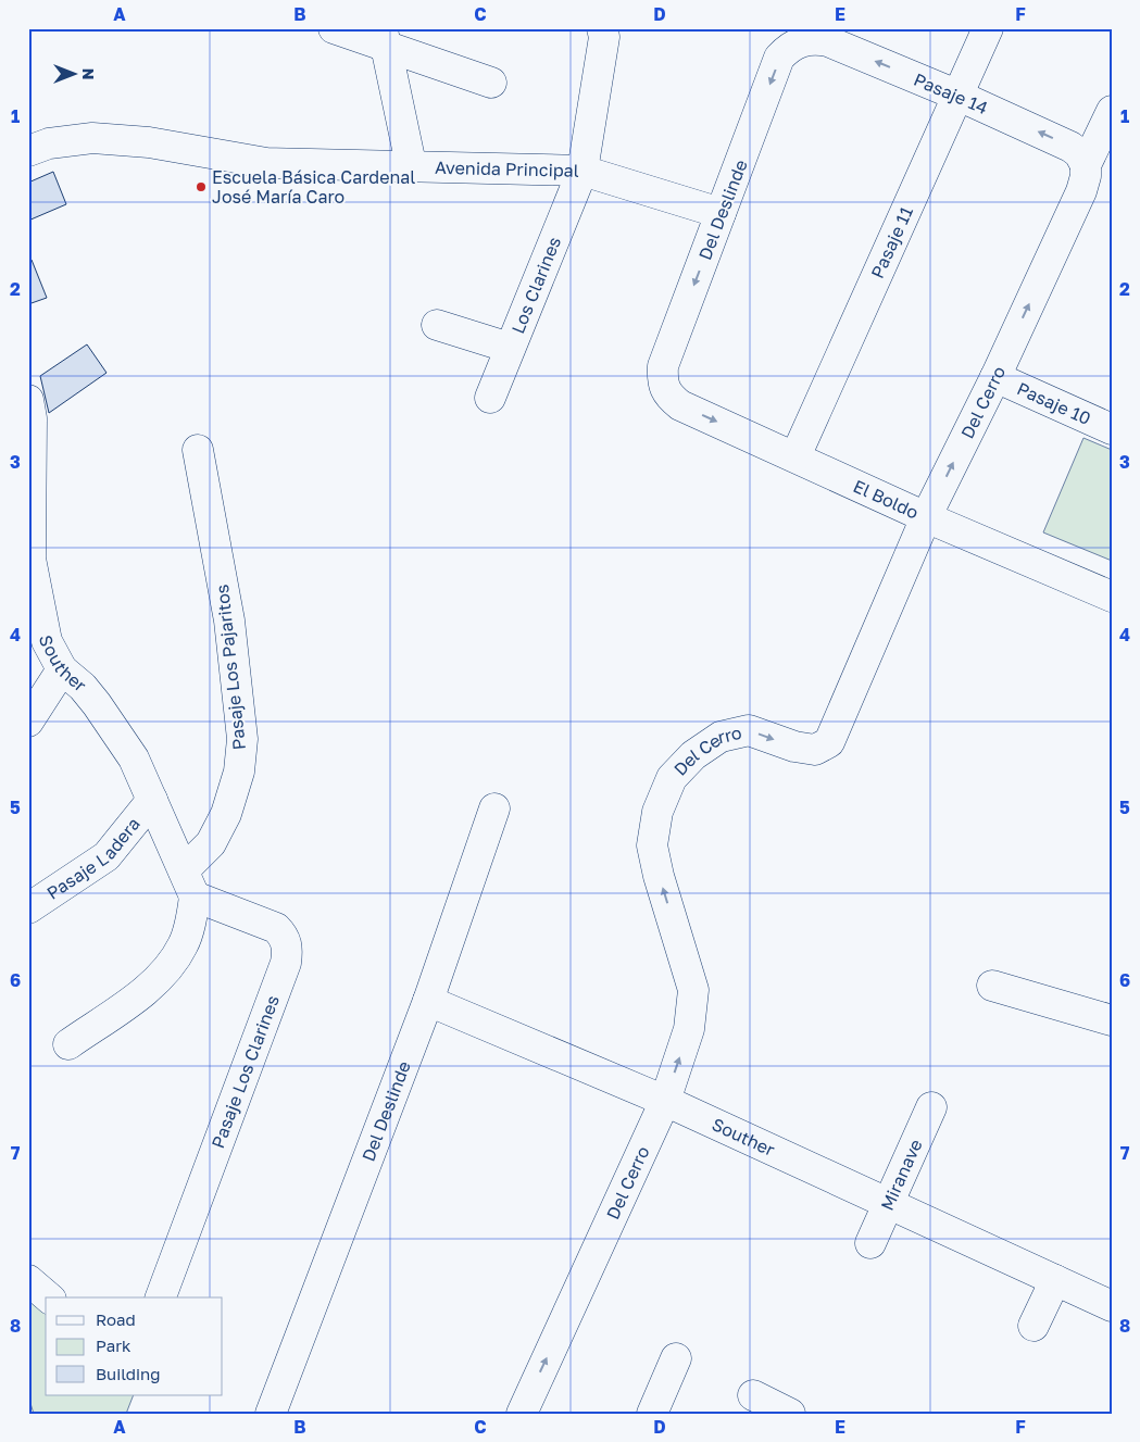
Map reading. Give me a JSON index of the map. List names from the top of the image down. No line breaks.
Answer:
{"streets":{"street":["Pasaje 14","Avenida Principal","Del Deslinde","Pasaje 11","Los Clarines","Del Cerro","Pasaje 10","El Boldo","Souther","Pasaje Los Pajaritos","Pasaje Ladera","Pasaje Los Clarines","Miranave"]},"crossings":[["Pasaje 14","Del Deslinde"],["Pasaje 14","Pasaje 11"],["Pasaje 14","Del Cerro"],["Avenida Principal","Del Deslinde"],["Avenida Principal","Los Clarines"],["Del Deslinde","El Boldo"],["Del Deslinde","Souther"],["Pasaje 11","El Boldo"],["Del Cerro","Pasaje 10"],["Del Cerro","El Boldo"],["Del Cerro","Souther"],["Souther","Pasaje Los Pajaritos"],["Souther","Pasaje Ladera"],["Souther","Pasaje Los Clarines"],["Souther","Miranave"],["Pasaje Los Pajaritos","Pasaje Los Clarines"]],"one_way":["Pasaje 14","Del Deslinde","Del Cerro"],"places":["Escuela Básica Cardenal José María Caro"],"legend":["Road","Park","Building"],"north":"right","grid":{"columns":["A","B","C","D","E","F"],"rows":["1","2","3","4","5","6","7","8"]}}
